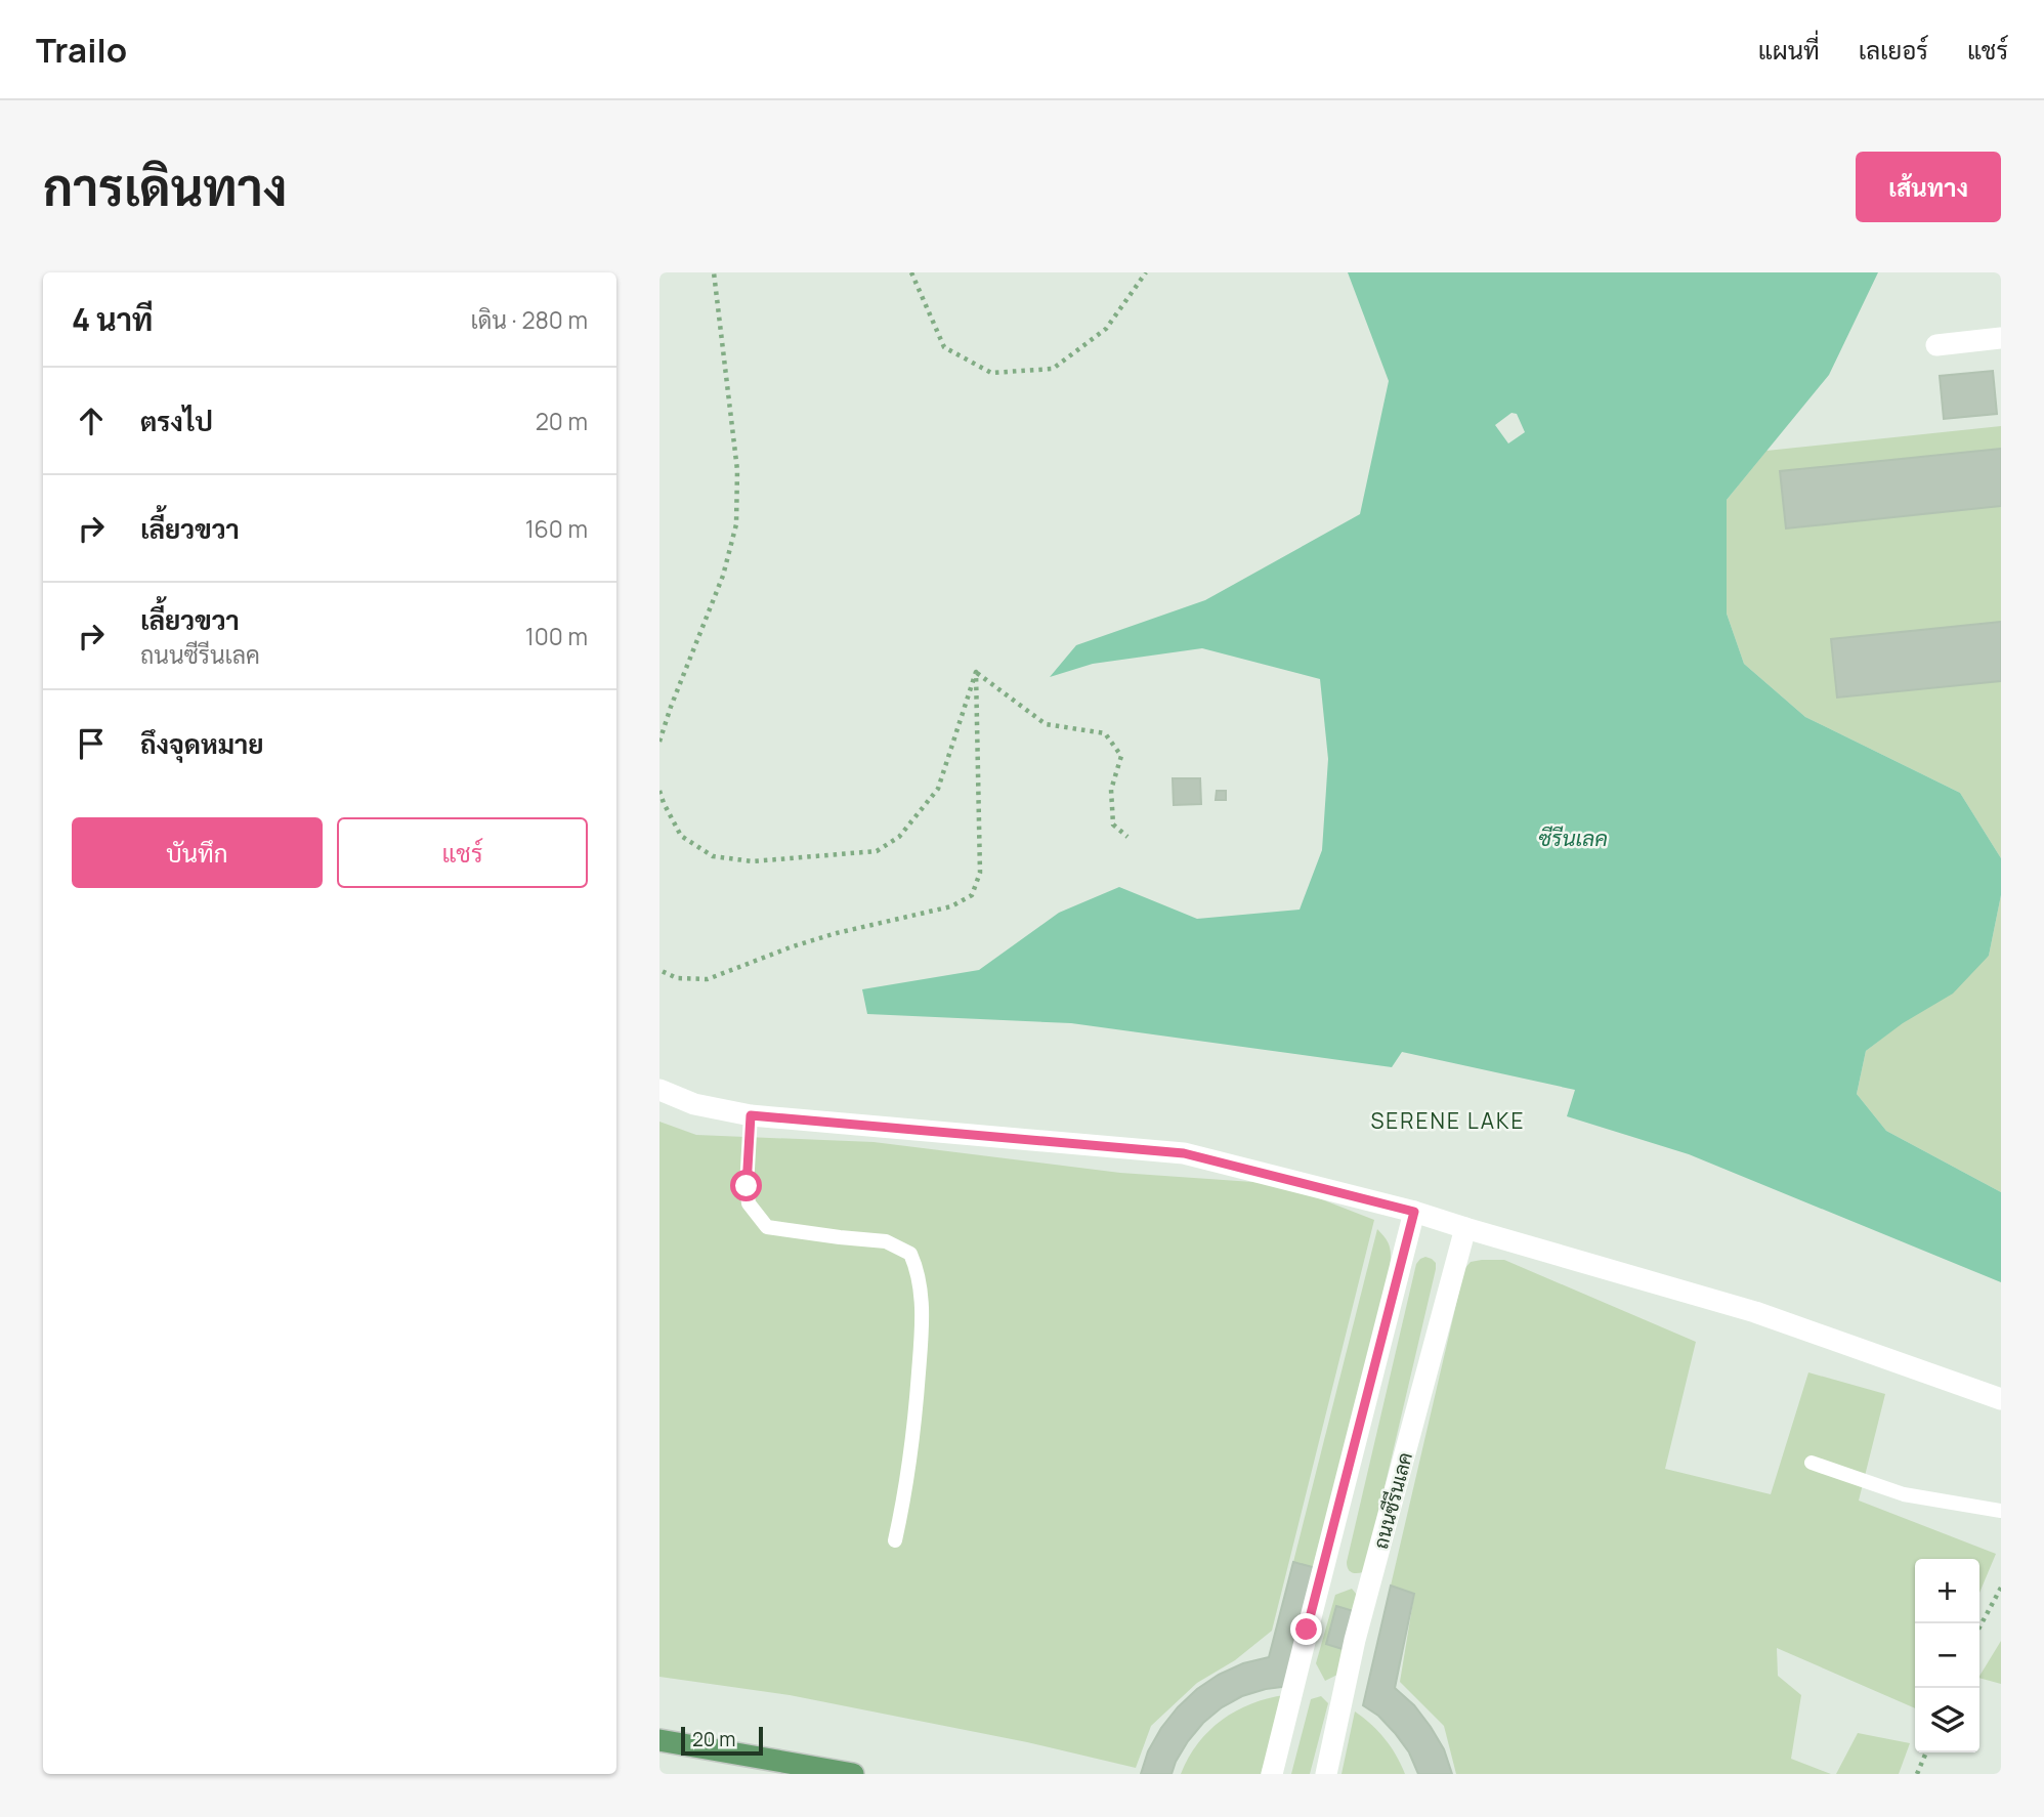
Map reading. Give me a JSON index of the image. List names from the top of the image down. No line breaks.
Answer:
{"streets":{"street":["ถนนซีรีนเลค"]},"districts":["SERENE LAKE"],"water":["ซีรีนเลค"],"scale_bar":"20 m","page":{"header":"Trailo","nav":["แผนที่","เลเยอร์","แชร์"],"buttons":["เส้นทาง",["บันทึก","แชร์"]],"title":"การเดินทาง","heading":["4 นาที","เดิน · 280 m"],"list":[["ตรงไป","20 m"],["เลี้ยวขวา","160 m"],["เลี้ยวขวา","ถนนซีรีนเลค","100 m"],"ถึงจุดหมาย"],"map_buttons":["+","−"],"scale":"20 m"}}
